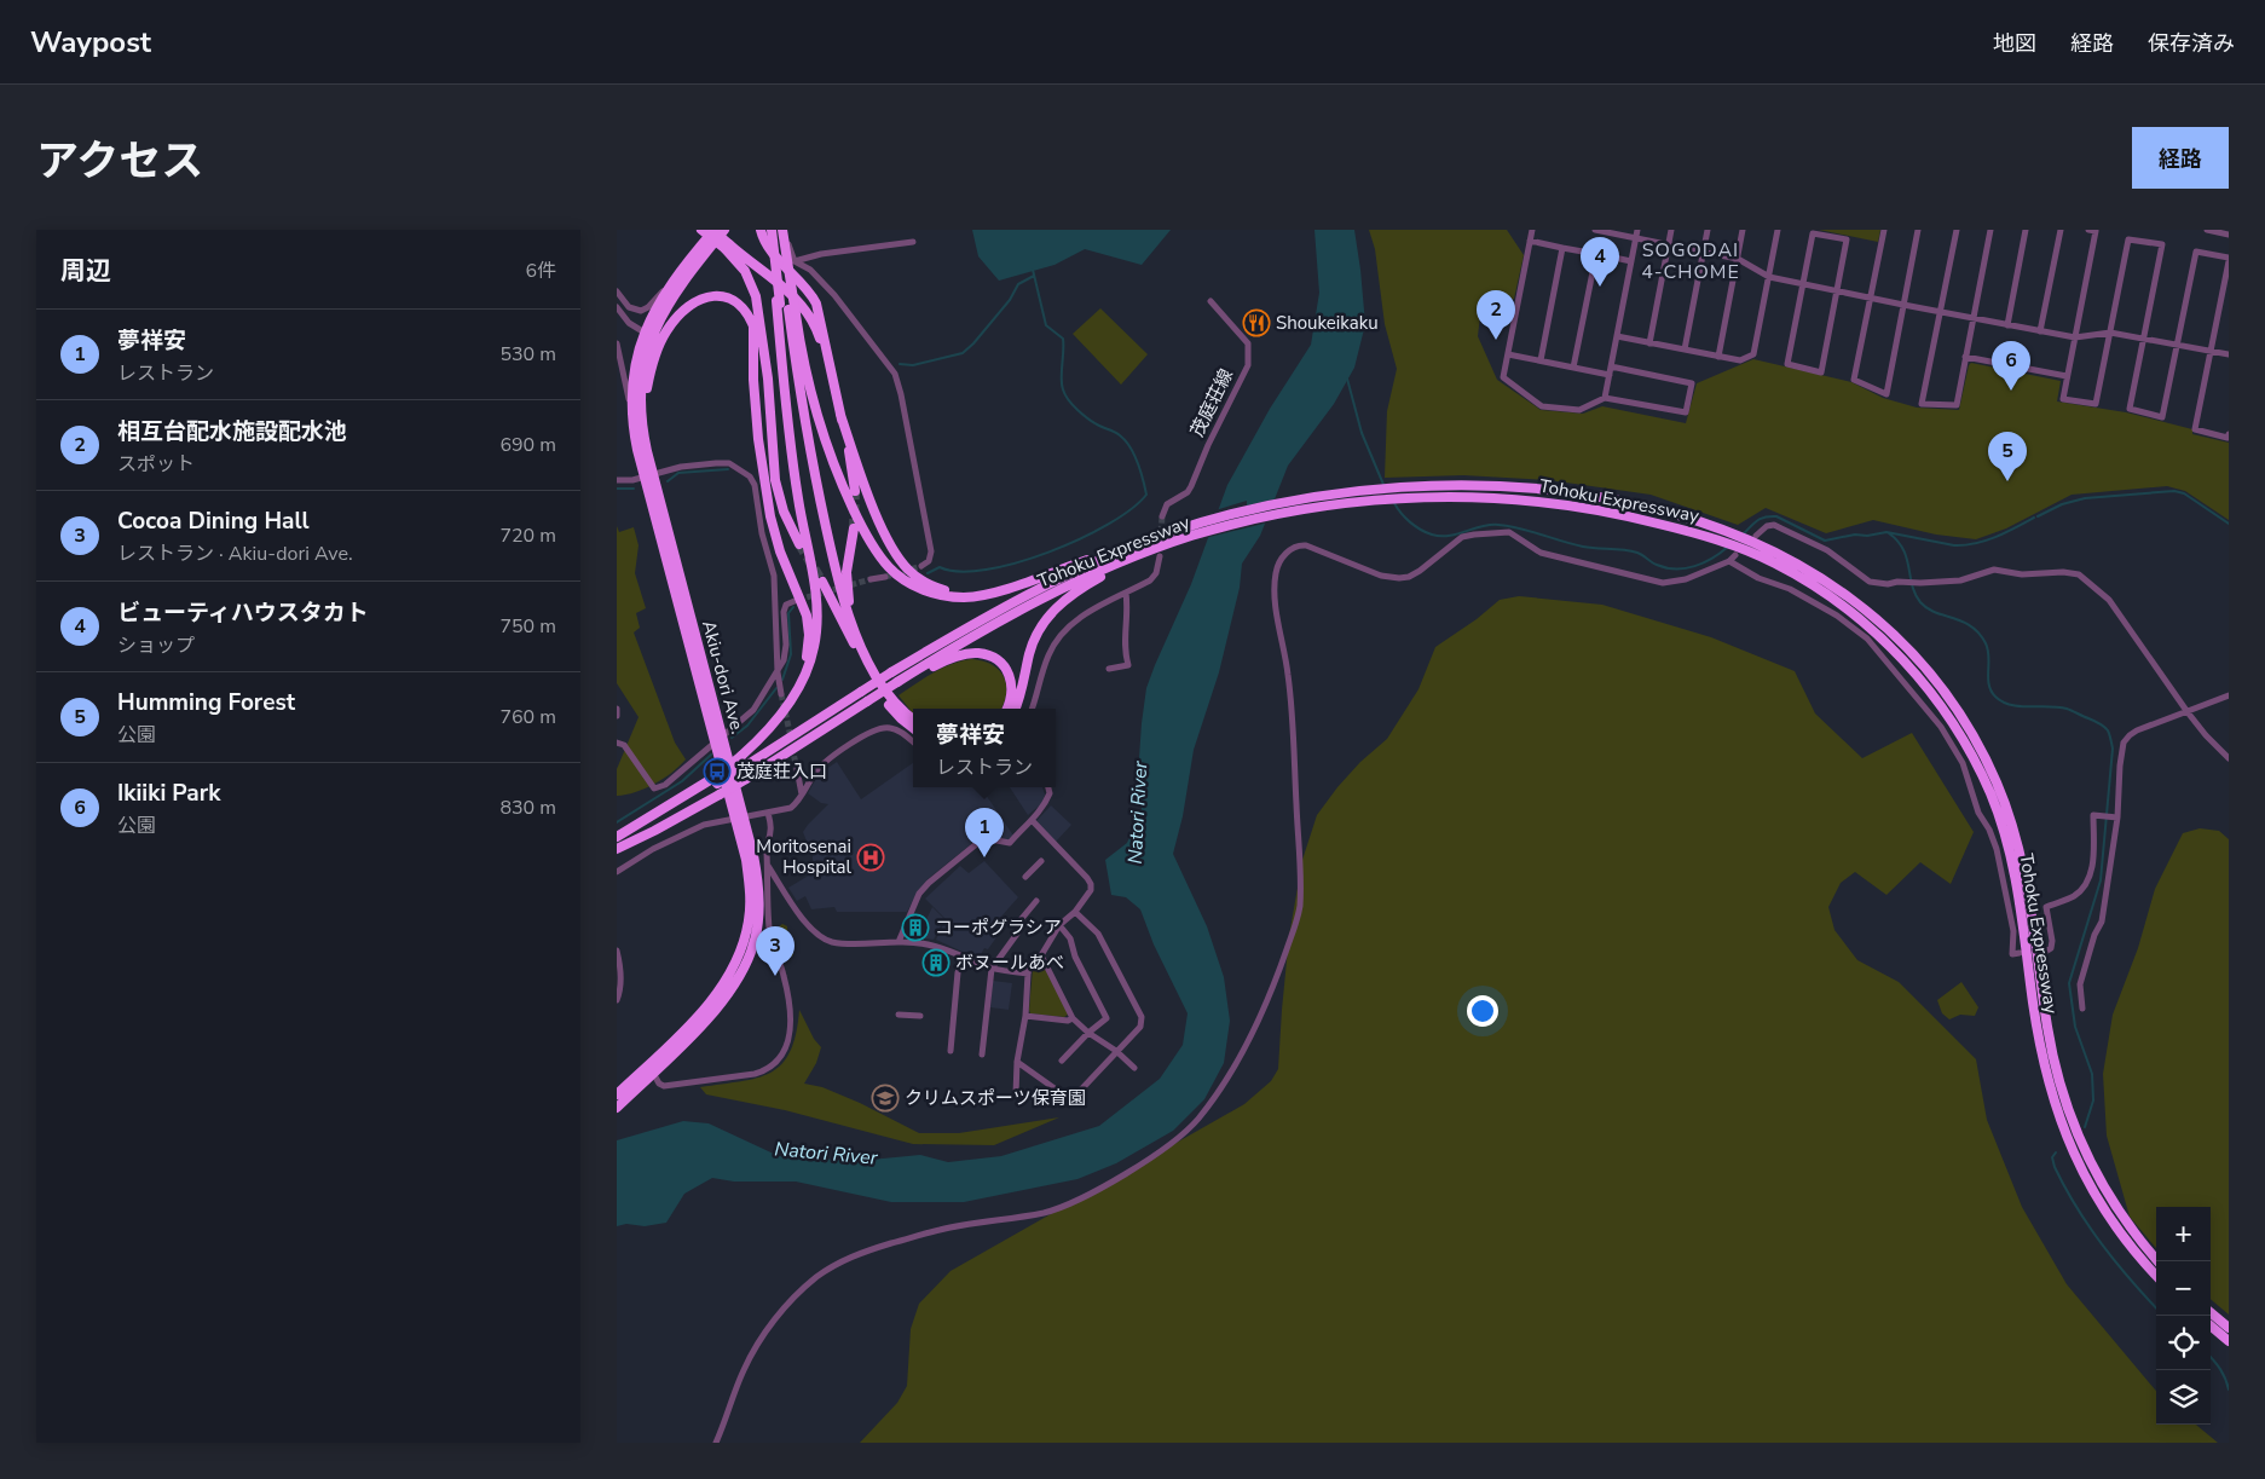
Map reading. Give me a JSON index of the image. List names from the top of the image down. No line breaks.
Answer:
{"streets":{"highway":["Tohoku Expressway","Akiu-dori Ave."],"street":["茂庭荘線"]},"districts":["SOGODAI 4-CHOME"],"water":["Natori River"],"places":{"restaurant":["Shoukeikaku"],"bus stop":["茂庭荘入口"],"hospital":["Moritosenai Hospital"],"building":["コーポグラシア","ボヌールあべ"],"school or university":["クリムスポーツ保育園"]},"page":{"header":"Waypost","nav":["地図","経路","保存済み"],"title":"アクセス","buttons":"経路","heading":["周辺","6件"],"pins":["4","2","6","5","1","3"],"list":[{"mark":"1","name":"夢祥安","note":"レストラン","value":"530 m"},{"mark":"2","name":"相互台配水施設配水池","note":"スポット","value":"690 m"},{"mark":"3","name":"Cocoa Dining Hall","note":"レストラン · Akiu-dori Ave.","value":"720 m"},{"mark":"4","name":"ビューティハウスタカト","note":"ショップ","value":"750 m"},{"mark":"5","name":"Humming Forest","note":"公園","value":"760 m"},{"mark":"6","name":"Ikiiki Park","note":"公園","value":"830 m"}],"popup":["夢祥安","レストラン"],"map_buttons":["+","−"]}}
